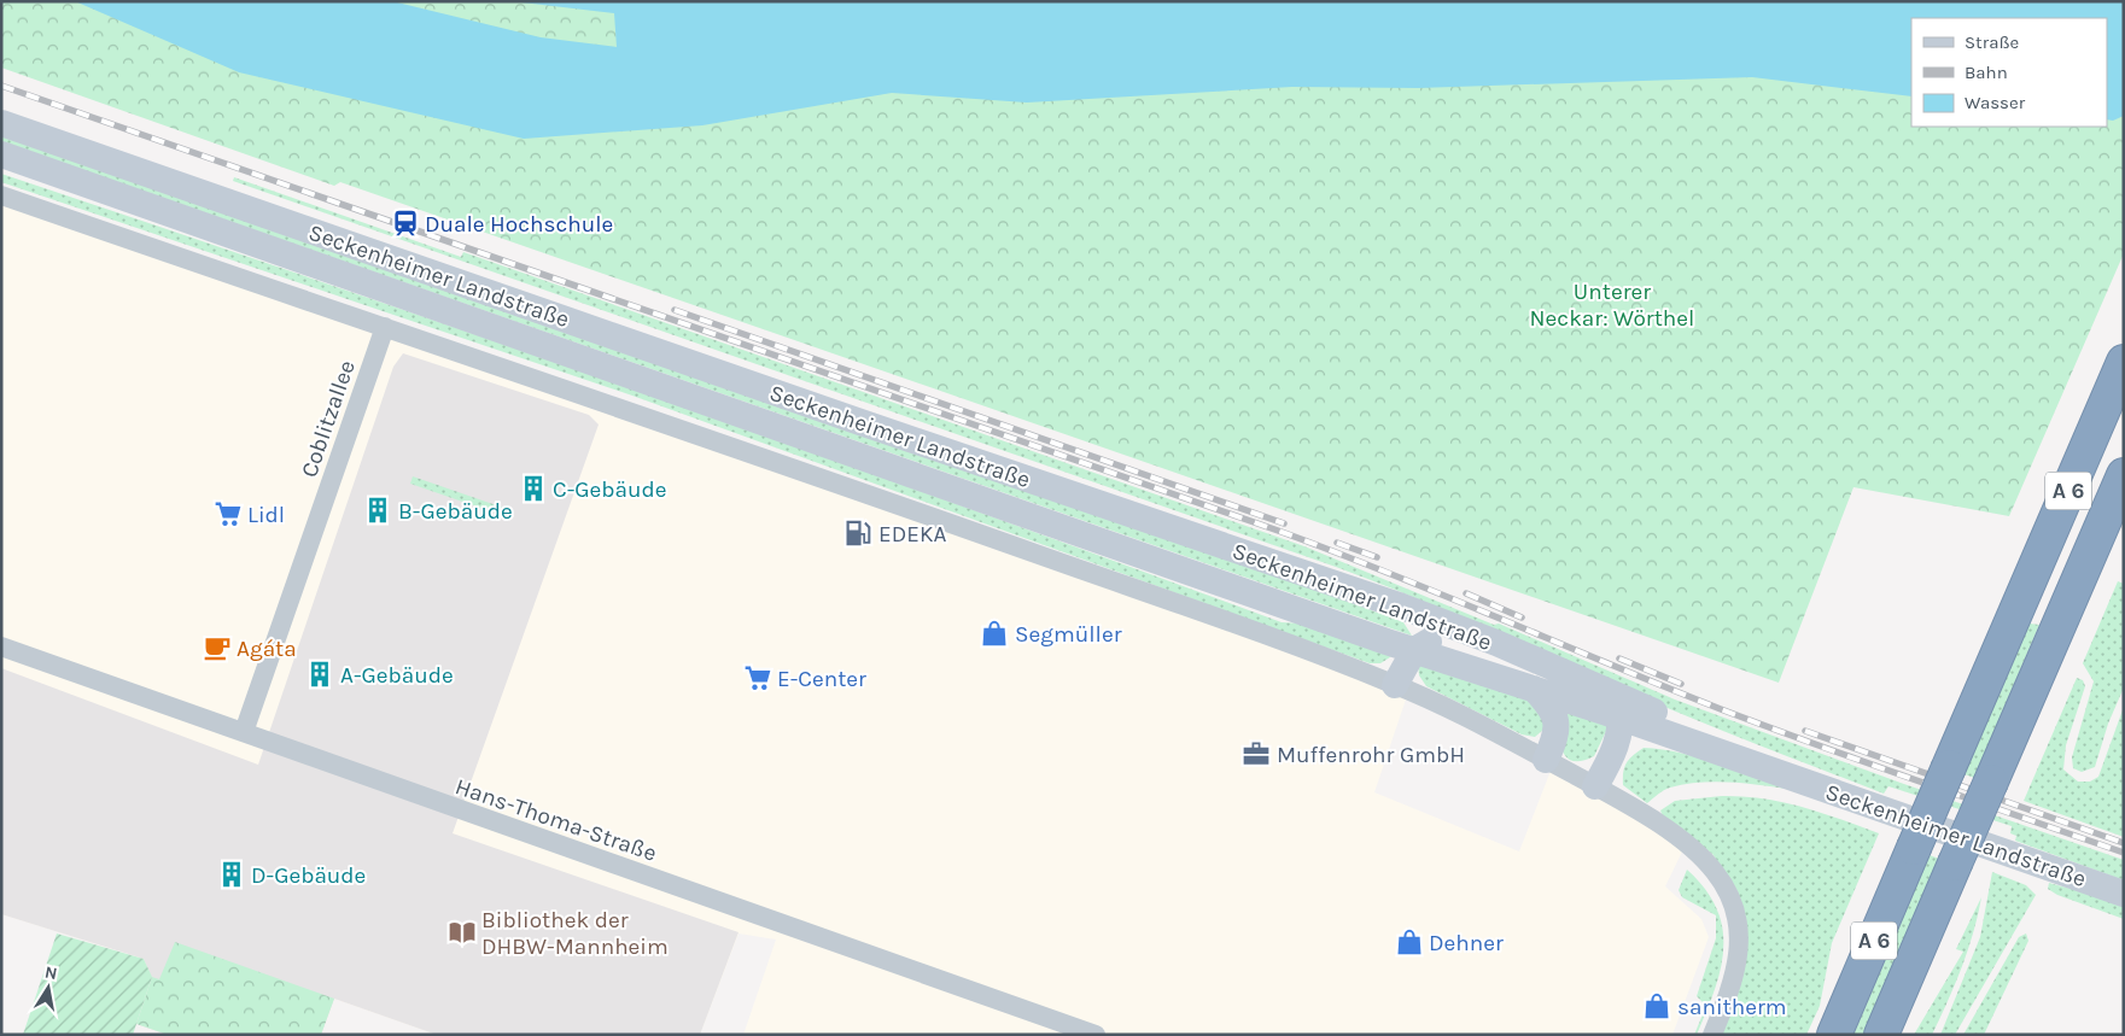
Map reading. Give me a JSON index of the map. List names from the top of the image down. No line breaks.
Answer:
{"streets":{"highway":["A 6"],"main road":["Seckenheimer Landstraße"],"street":["Coblitzallee","Hans-Thoma-Straße"]},"crossings":[["Coblitzallee","Hans-Thoma-Straße"]],"parks":["Unterer Neckar: Wörthel"],"places":{"station":["Duale Hochschule"],"building":["C-Gebäude","B-Gebäude","A-Gebäude","D-Gebäude"],"supermarket":["Lidl","E-Center"],"fuel station":["EDEKA"],"shop":["Segmüller","Dehner","sanitherm"],"cafe":["Agáta"],"office":["Muffenrohr GmbH"],"library":["Bibliothek der DHBW-Mannheim"]},"legend":["Straße","Bahn","Wasser"],"north":"top"}
